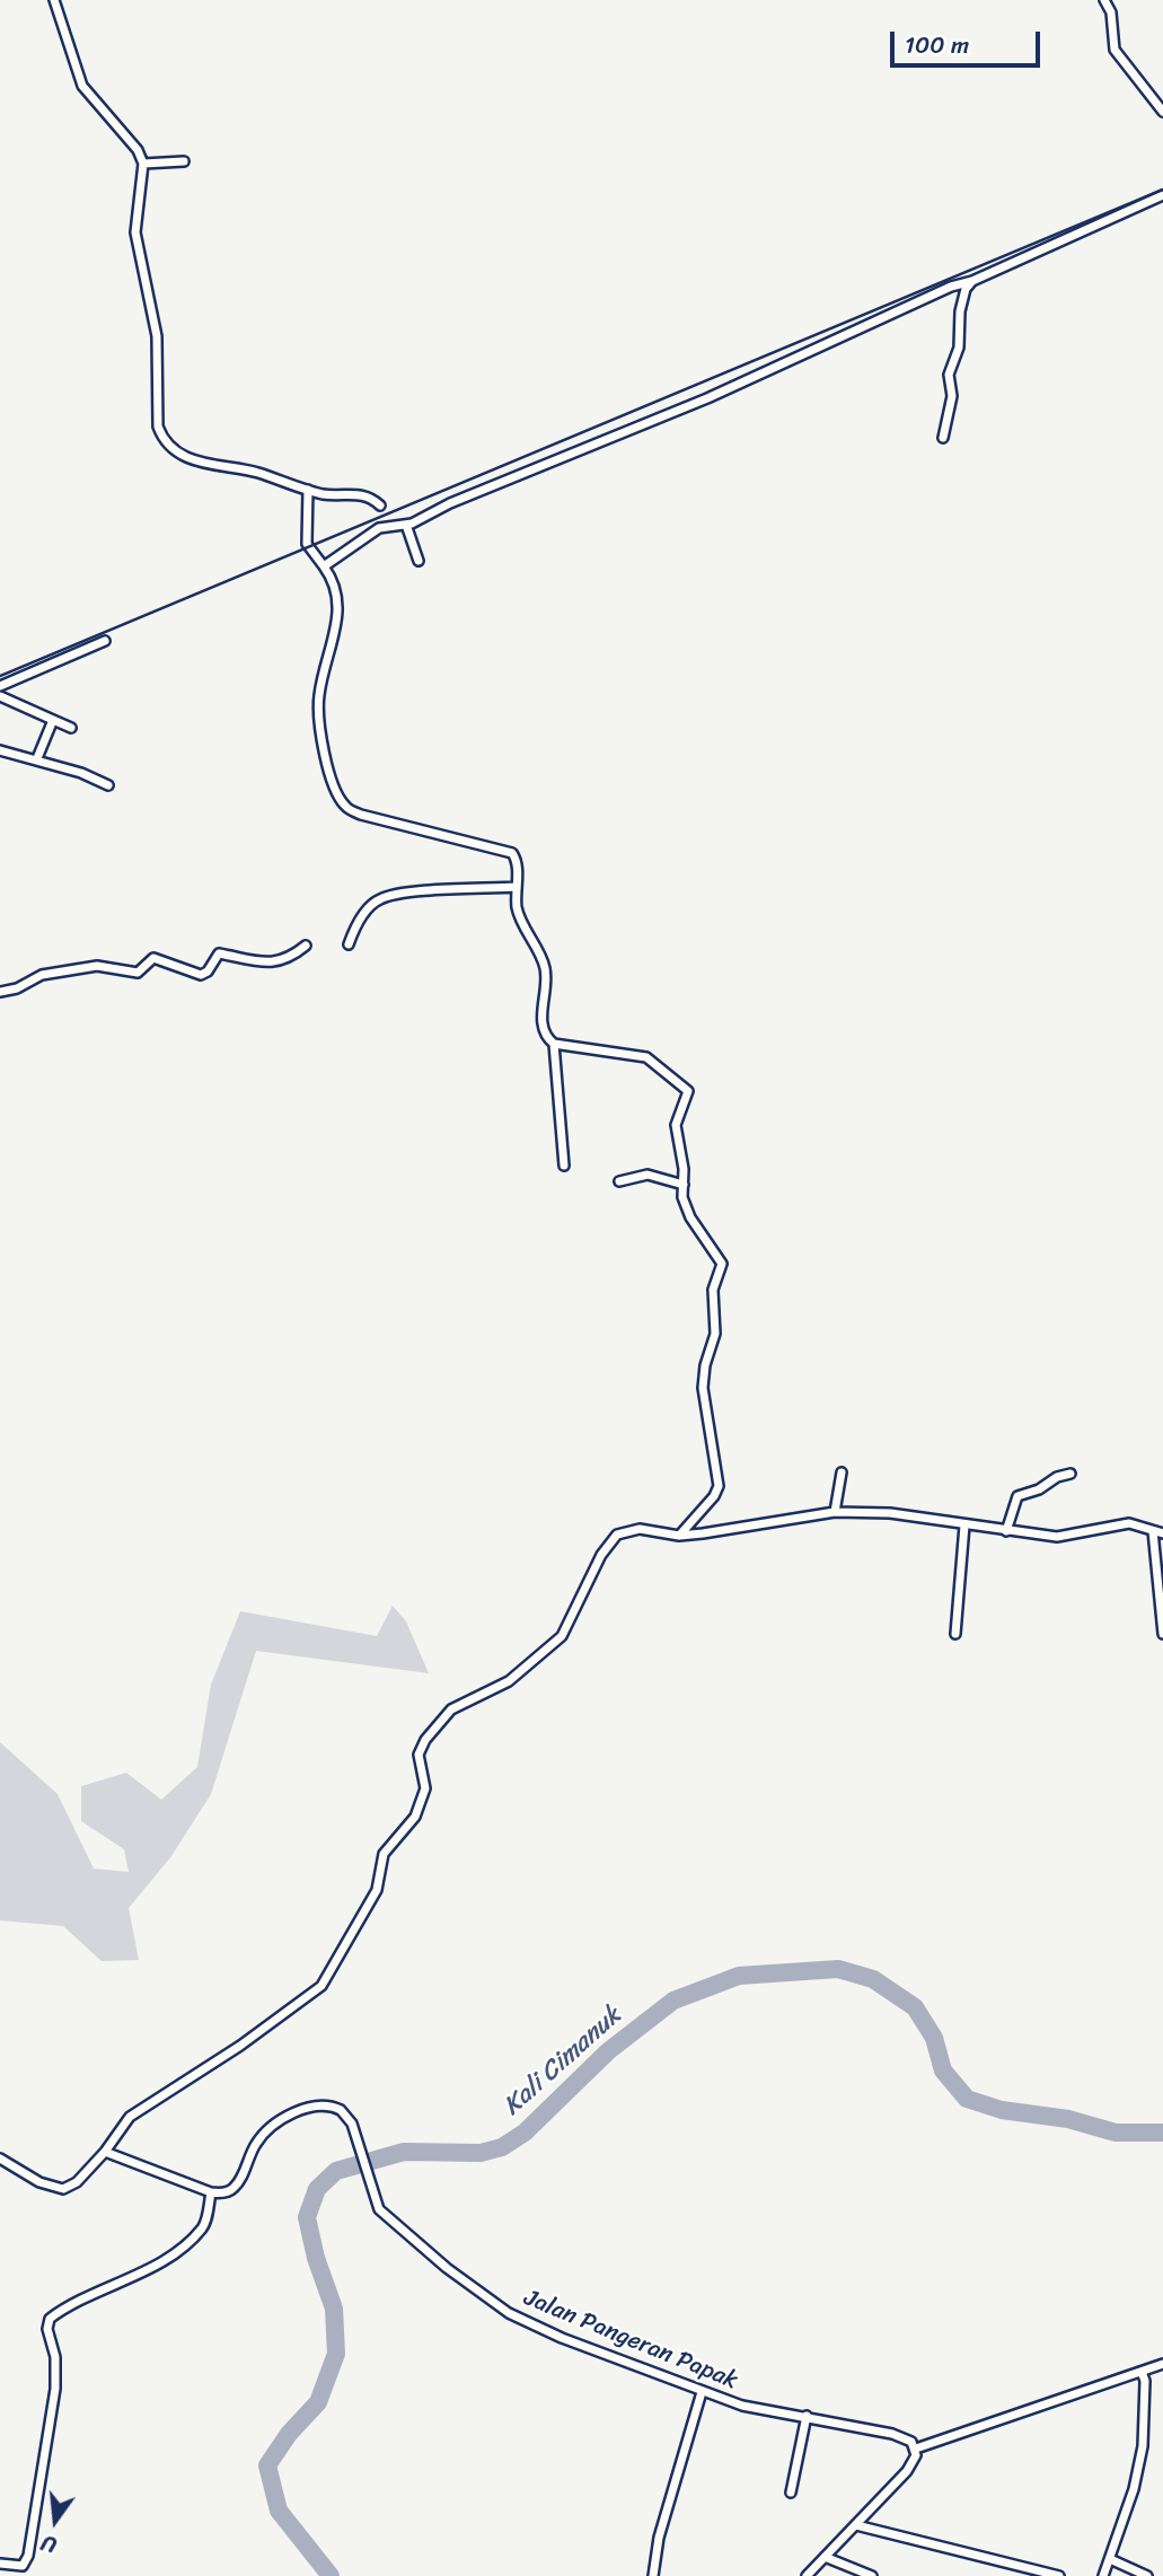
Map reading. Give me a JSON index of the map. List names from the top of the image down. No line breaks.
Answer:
{"streets":{"street":["Jalan Pangeran Papak"]},"water":["Kali Cimanuk"],"scale_bar":"100 m","north":"bottom"}
